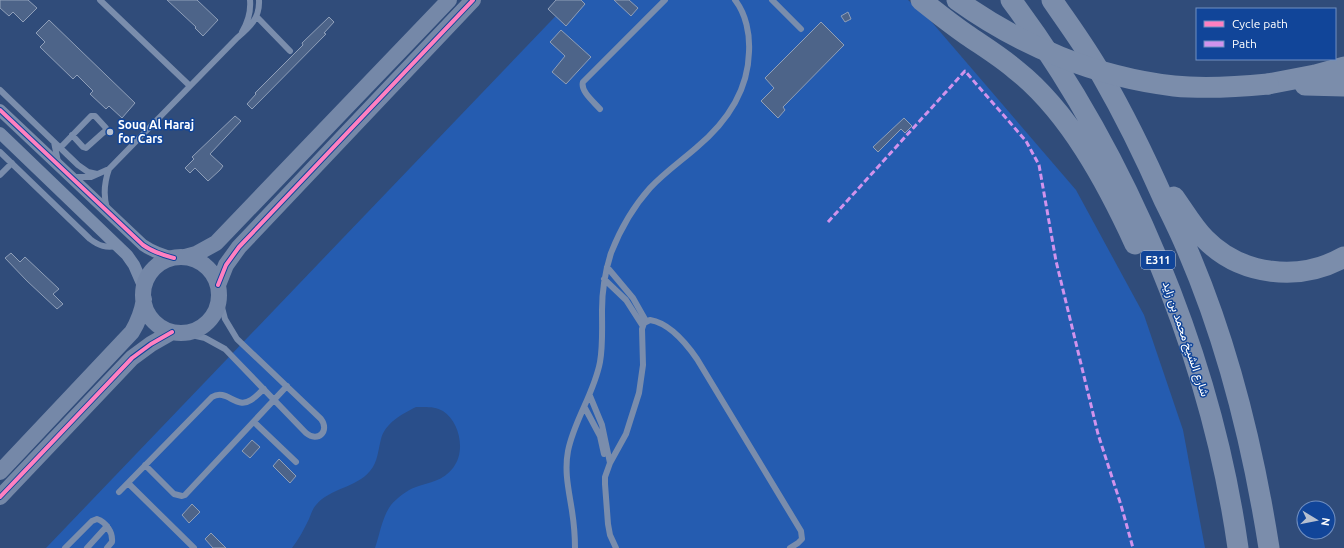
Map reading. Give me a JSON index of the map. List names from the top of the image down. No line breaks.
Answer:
{"streets":{"highway":["E311","شارع الشيخ محمد بن زايد"]},"places":["Souq Al Haraj for Cars"],"legend":["Cycle path","Path"],"north":"right"}
